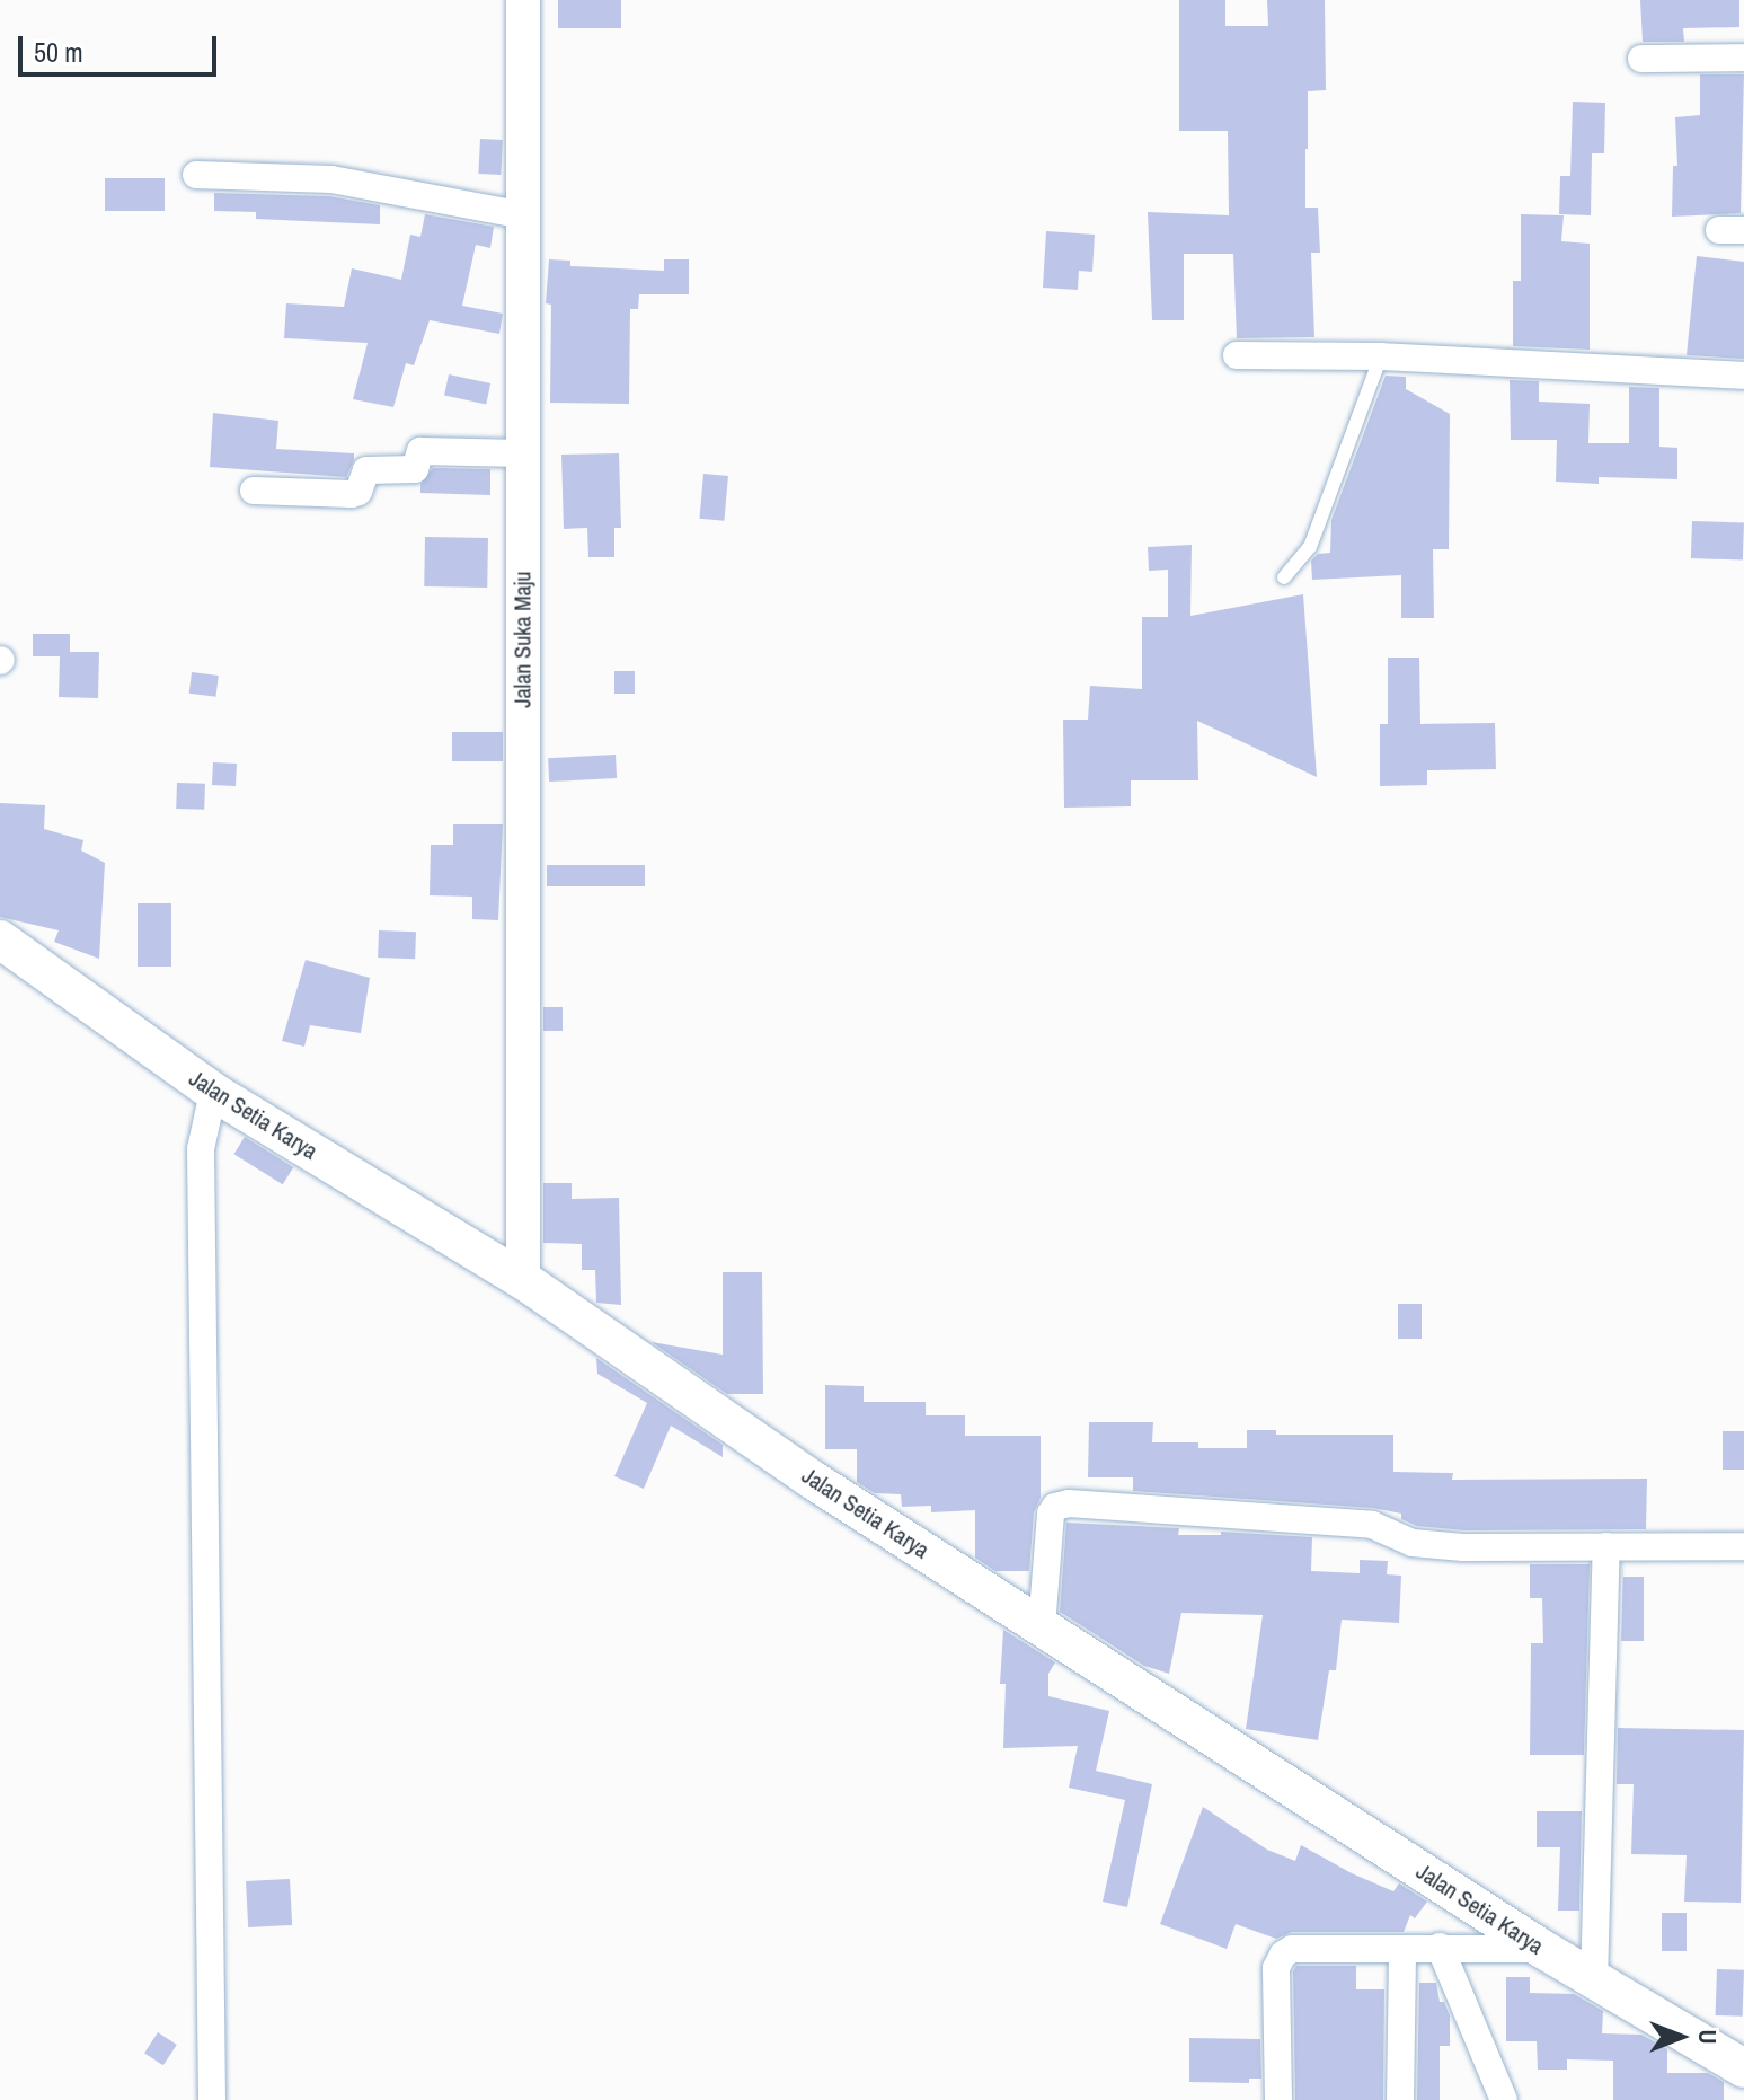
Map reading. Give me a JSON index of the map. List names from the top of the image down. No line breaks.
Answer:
{"streets":{"main road":["Jalan Setia Karya"],"street":["Jalan Suka Maju"]},"crossings":[["Jalan Suka Maju","Jalan Setia Karya"]],"scale_bar":"50 m","north":"right"}
